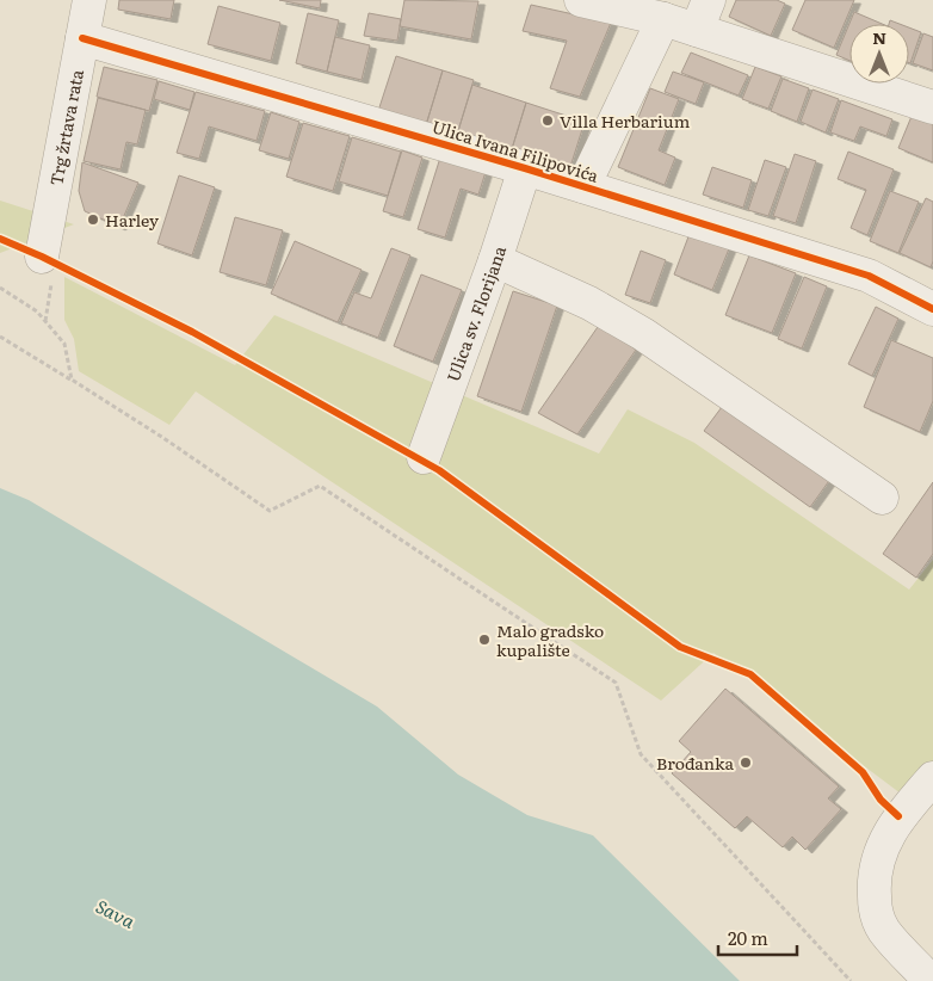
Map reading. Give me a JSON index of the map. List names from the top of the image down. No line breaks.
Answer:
{"streets":{"street":["Trg žrtava rata","Ulica Ivana Filipovića","Ulica sv. Florijana"]},"crossings":[["Trg žrtava rata","Ulica Ivana Filipovića"],["Ulica Ivana Filipovića","Ulica sv. Florijana"]],"water":["Sava"],"places":["Villa Herbarium","Harley","Malo gradsko kupalište","Brođanka"],"scale_bar":"20 m","north":"top"}
